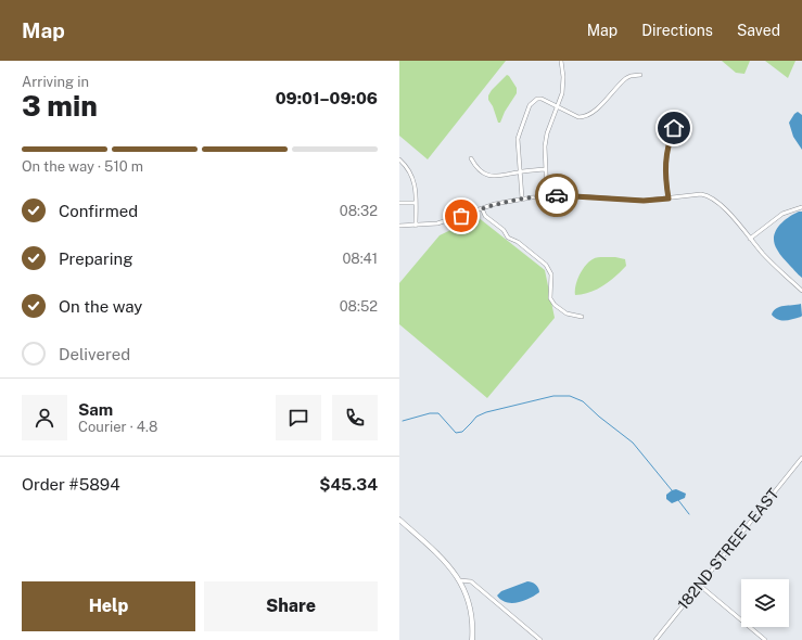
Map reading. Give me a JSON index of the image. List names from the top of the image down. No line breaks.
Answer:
{"streets":{"street":["182ND STREET EAST"]},"page":{"header":"Map","nav":["Map","Directions","Saved"],"heading":["3 min","Arriving in","09:01–09:06"],"panel":["Sam","Courier · 4.8","Order #5894","$45.34"],"bar":"On the way · 510 m","list":[["Confirmed","08:32"],["Preparing","08:41"],["On the way","08:52"],"Delivered"],"buttons":["Help","Share"]}}
